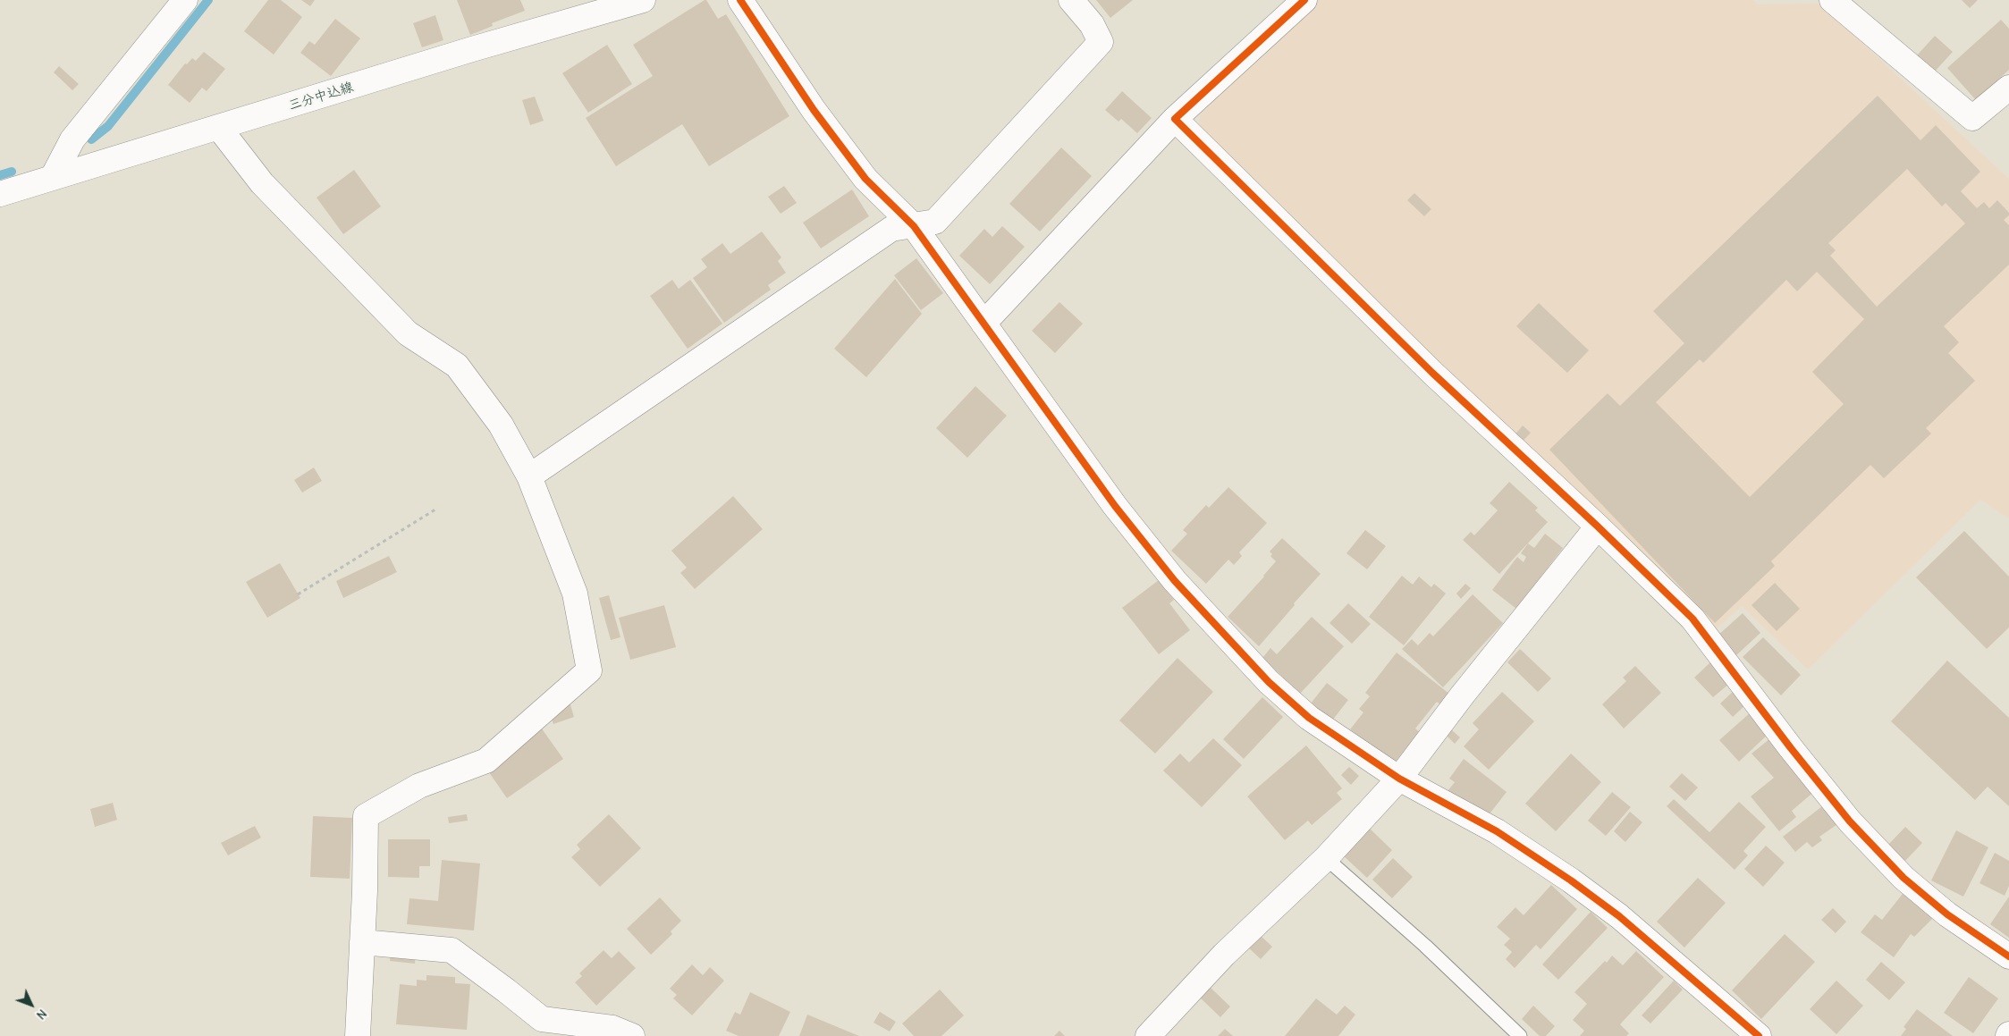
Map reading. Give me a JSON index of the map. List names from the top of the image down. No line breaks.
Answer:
{"streets":{"street":["三分中込線"]},"north":"bottom right"}
